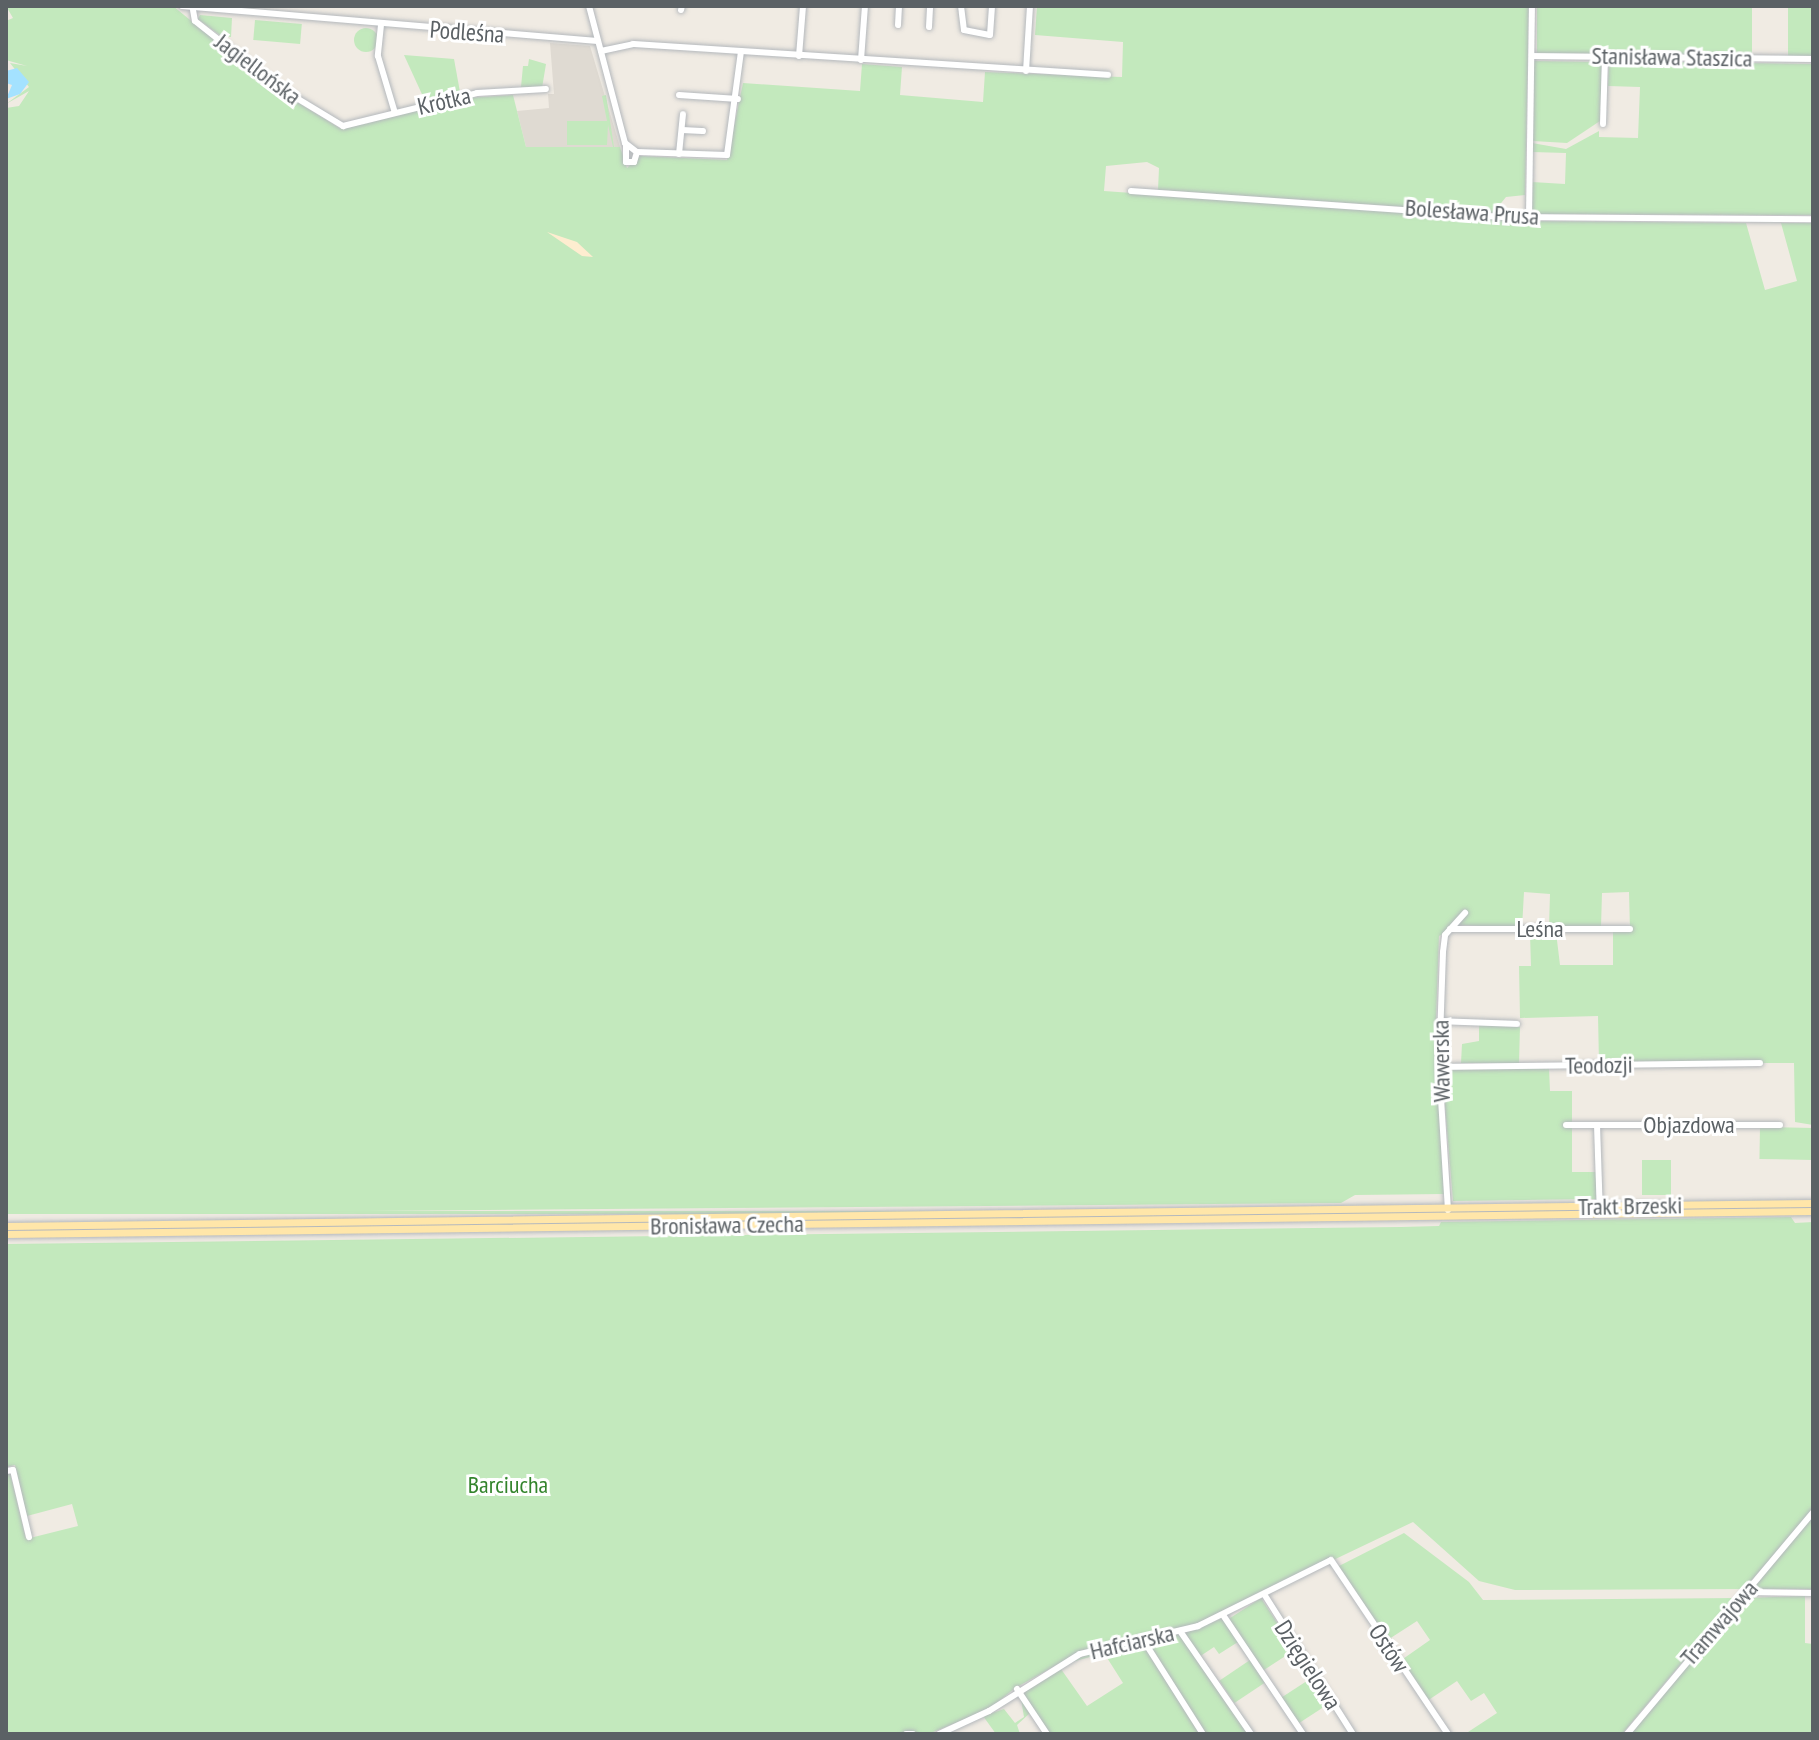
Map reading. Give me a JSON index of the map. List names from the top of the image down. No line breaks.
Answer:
{"streets":{"main road":["Trakt Brzeski","Bronisława Czecha"],"street":["Podleśna","Stanisława Staszica","Jagiellońska","Krótka","Bolesława Prusa","Leśna","Wawerska","Teodozji","Objazdowa","Tramwajowa","Hafciarska","Ostów","Dzięgielowa"]},"crossings":[["Podleśna","Jagiellońska"],["Jagiellońska","Krótka"],["Leśna","Wawerska"],["Wawerska","Teodozji"],["Wawerska","Trakt Brzeski"],["Wawerska","Bronisława Czecha"],["Trakt Brzeski","Bronisława Czecha"],["Hafciarska","Ostów"],["Hafciarska","Dzięgielowa"]],"parks":["Barciucha"]}
